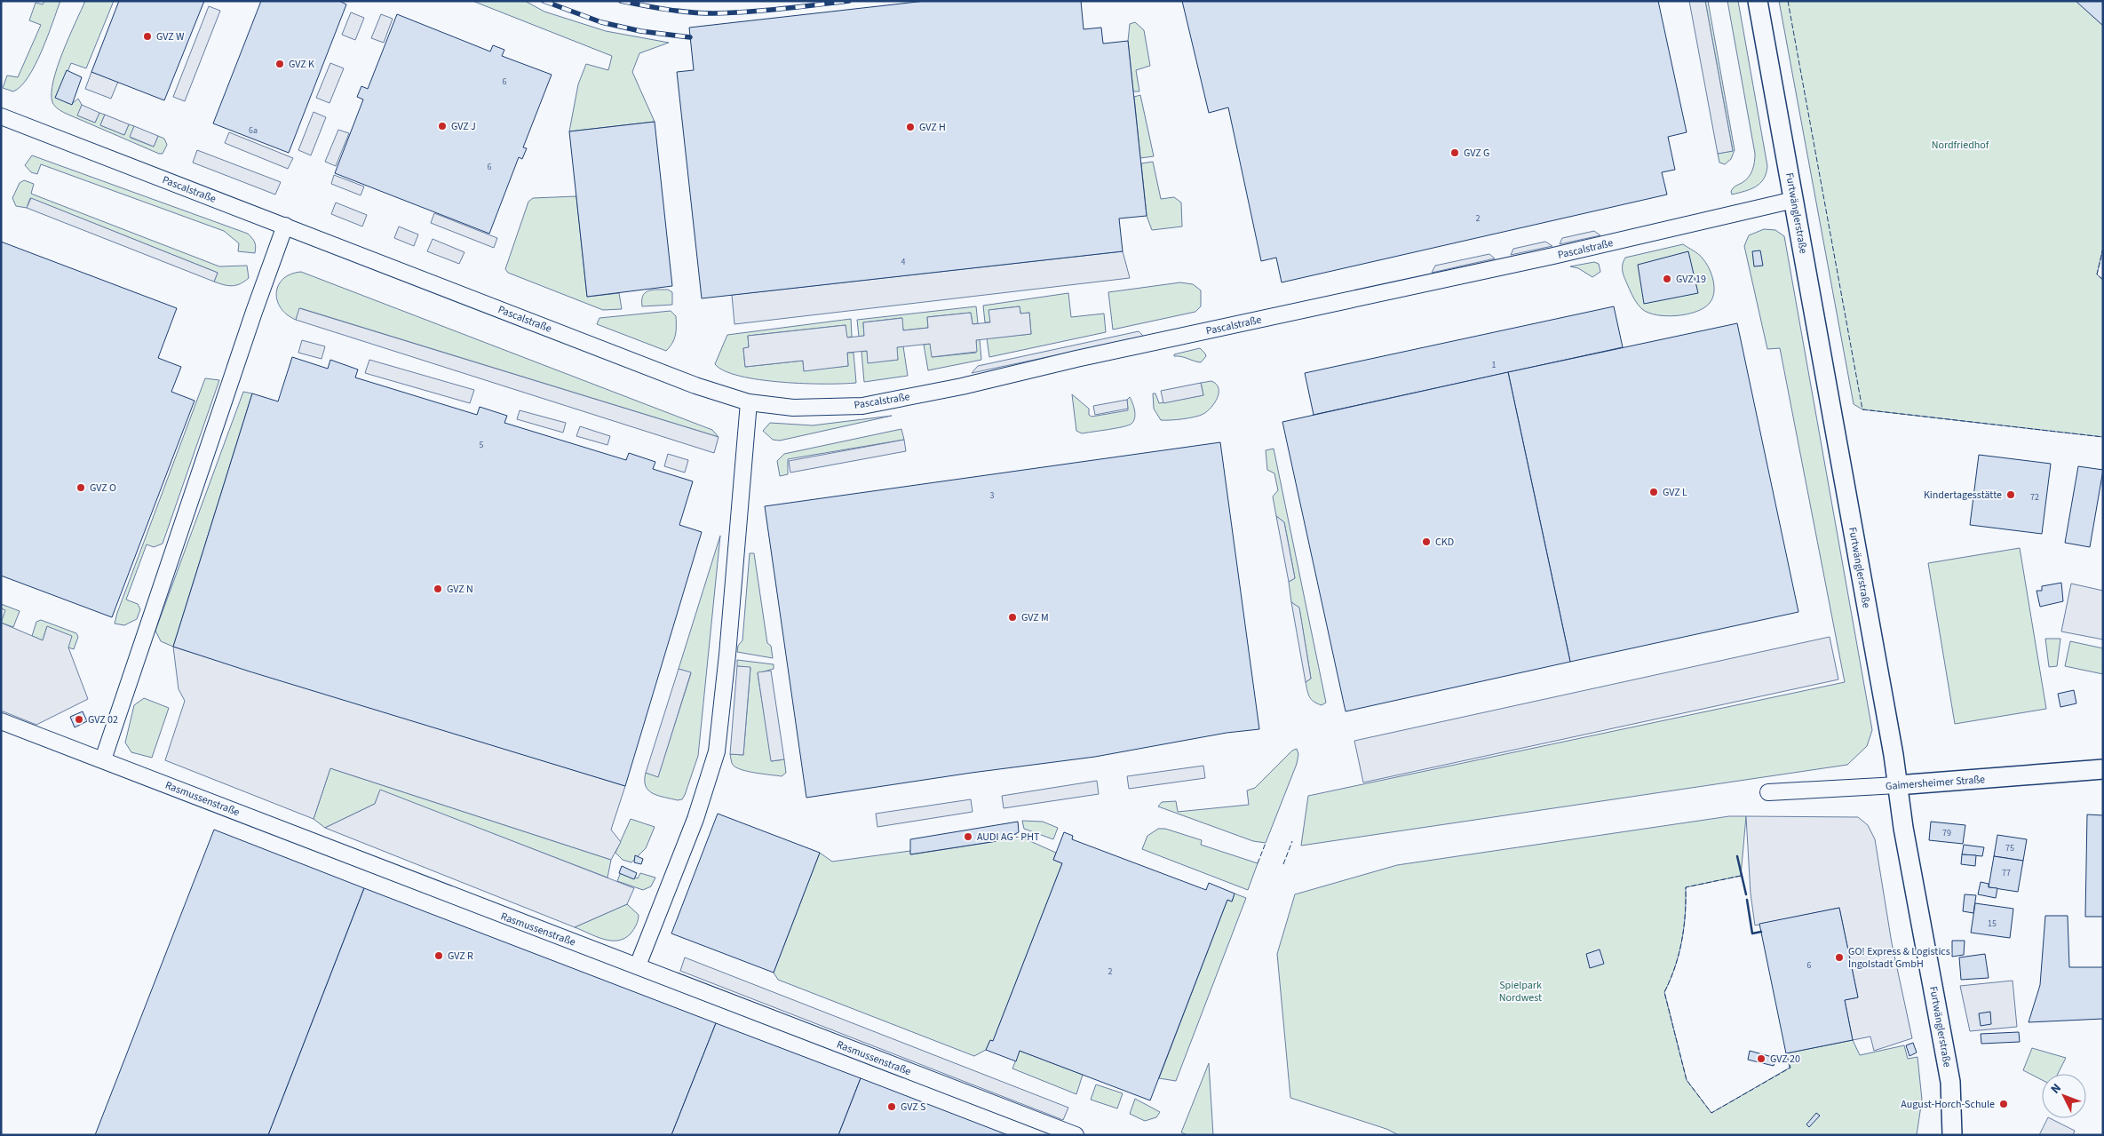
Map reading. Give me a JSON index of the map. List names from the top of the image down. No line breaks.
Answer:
{"streets":{"street":["Pascalstraße","Furtwänglerstraße","Gaimersheimer Straße","Rasmussenstraße"]},"crossings":[["Pascalstraße","Furtwänglerstraße"],["Furtwänglerstraße","Gaimersheimer Straße"]],"parks":["Nordfriedhof","Spielpark Nordwest"],"places":["GVZ W","GVZ K","GVZ J","GVZ H","GVZ G","GVZ 19","GVZ O","GVZ L","Kindertagesstätte","CKD","GVZ N","GVZ M","GVZ 02","AUDI AG - PHT","GVZ R","GO! Express & Logistics Ingolstadt GmbH","GVZ 20","August-Horch-Schule","GVZ S"],"house_numbers":["6","6a","6","2","4","1","5","3","72","79","75","77","15","6","2"],"north":"top left"}
